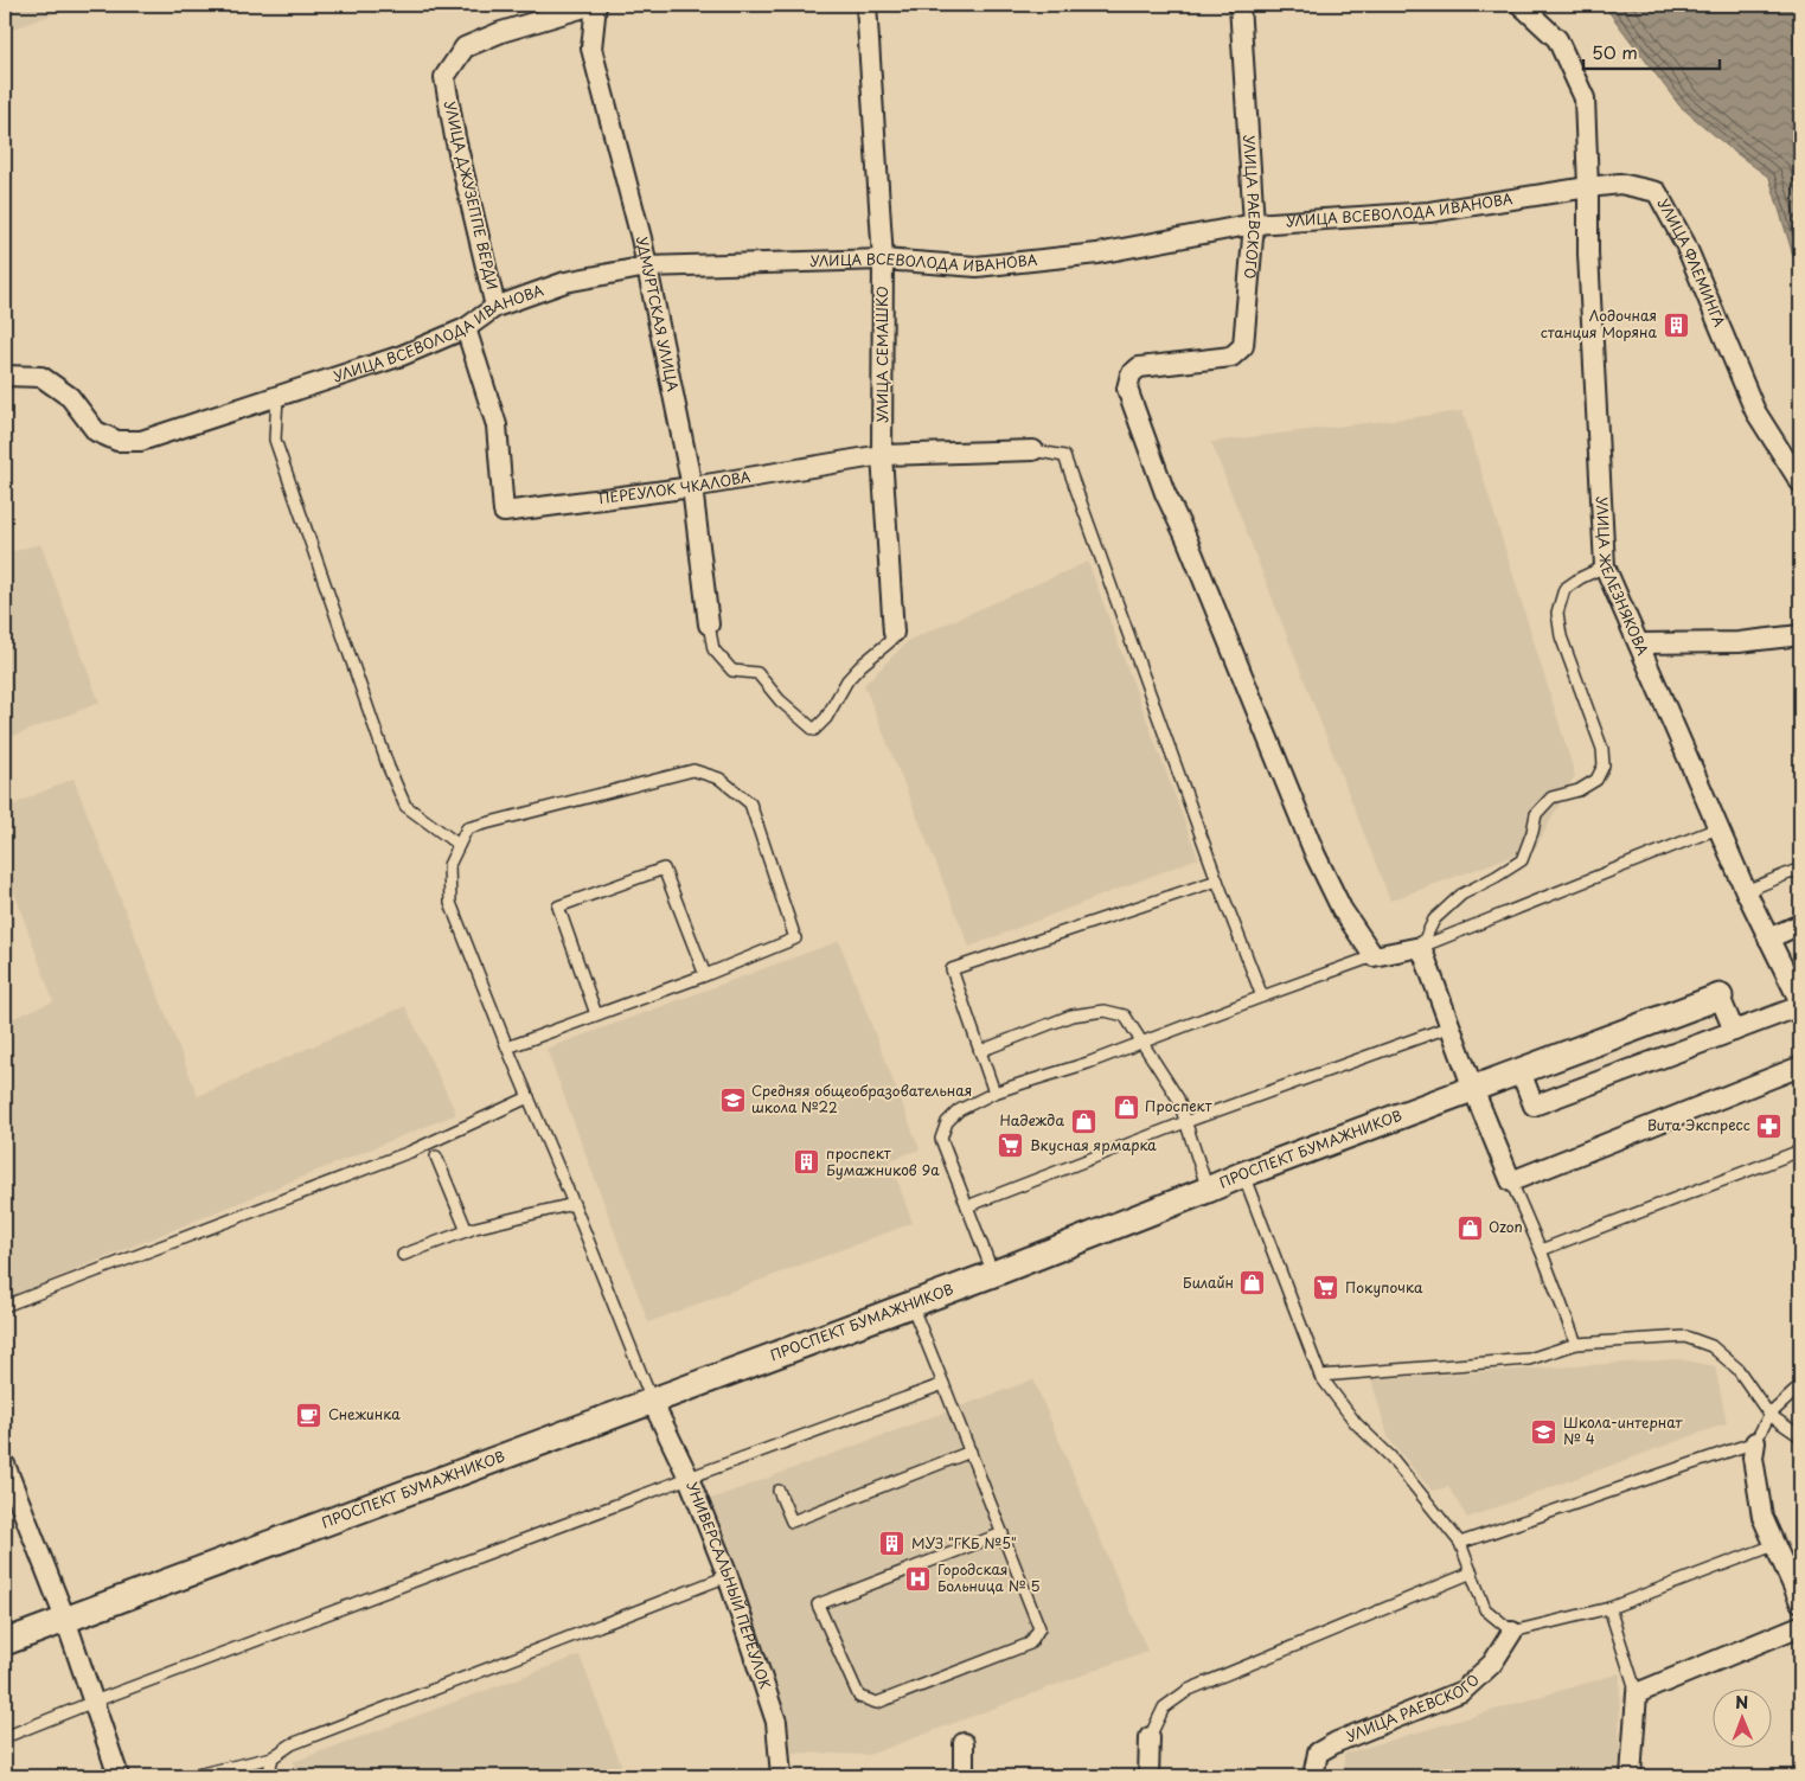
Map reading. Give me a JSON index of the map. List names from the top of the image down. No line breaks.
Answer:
{"streets":{"street":["УЛИЦА ДЖУЗЕППЕ ВЕРДИ","УЛИЦА РАЕВСКОГО","УЛИЦА ВСЕВОЛОДА ИВАНОВА","УЛИЦА ФЛЕМИНГА","УДМУРТСКАЯ УЛИЦА","УЛИЦА СЕМАШКО","ПЕРЕУЛОК ЧКАЛОВА","УЛИЦА ЖЕЛЕЗНЯКОВА","ПРОСПЕКТ БУМАЖНИКОВ","УНИВЕРСАЛЬНЫЙ ПЕРЕУЛОК"]},"crossings":[["УЛИЦА ДЖУЗЕППЕ ВЕРДИ","УЛИЦА ВСЕВОЛОДА ИВАНОВА"],["УЛИЦА ДЖУЗЕППЕ ВЕРДИ","УДМУРТСКАЯ УЛИЦА"],["УЛИЦА РАЕВСКОГО","УЛИЦА ВСЕВОЛОДА ИВАНОВА"],["УЛИЦА ВСЕВОЛОДА ИВАНОВА","УЛИЦА ФЛЕМИНГА"],["УЛИЦА ВСЕВОЛОДА ИВАНОВА","УДМУРТСКАЯ УЛИЦА"],["УЛИЦА ВСЕВОЛОДА ИВАНОВА","УЛИЦА СЕМАШКО"],["УЛИЦА ВСЕВОЛОДА ИВАНОВА","ПЕРЕУЛОК ЧКАЛОВА"],["УЛИЦА ВСЕВОЛОДА ИВАНОВА","УЛИЦА ЖЕЛЕЗНЯКОВА"],["УЛИЦА ФЛЕМИНГА","УЛИЦА ЖЕЛЕЗНЯКОВА"],["УДМУРТСКАЯ УЛИЦА","ПЕРЕУЛОК ЧКАЛОВА"],["УЛИЦА СЕМАШКО","ПЕРЕУЛОК ЧКАЛОВА"],["ПРОСПЕКТ БУМАЖНИКОВ","УНИВЕРСАЛЬНЫЙ ПЕРЕУЛОК"]],"places":{"building":["Лодочная станция Моряна","проспект Бумажников 9а","МУЗ \"ГКБ №5\""],"school or university":["Средняя общеобразовательная школа №22","Школа-интернат № 4"],"shop":["Проспект","Надежда","Ozon","Билайн"],"pharmacy":["Вита Экспресс"],"supermarket":["Вкусная ярмарка","Покупочка"],"cafe":["Снежинка"],"hospital":["Городская Больница № 5"]},"scale_bar":"50 m","north":"top"}
